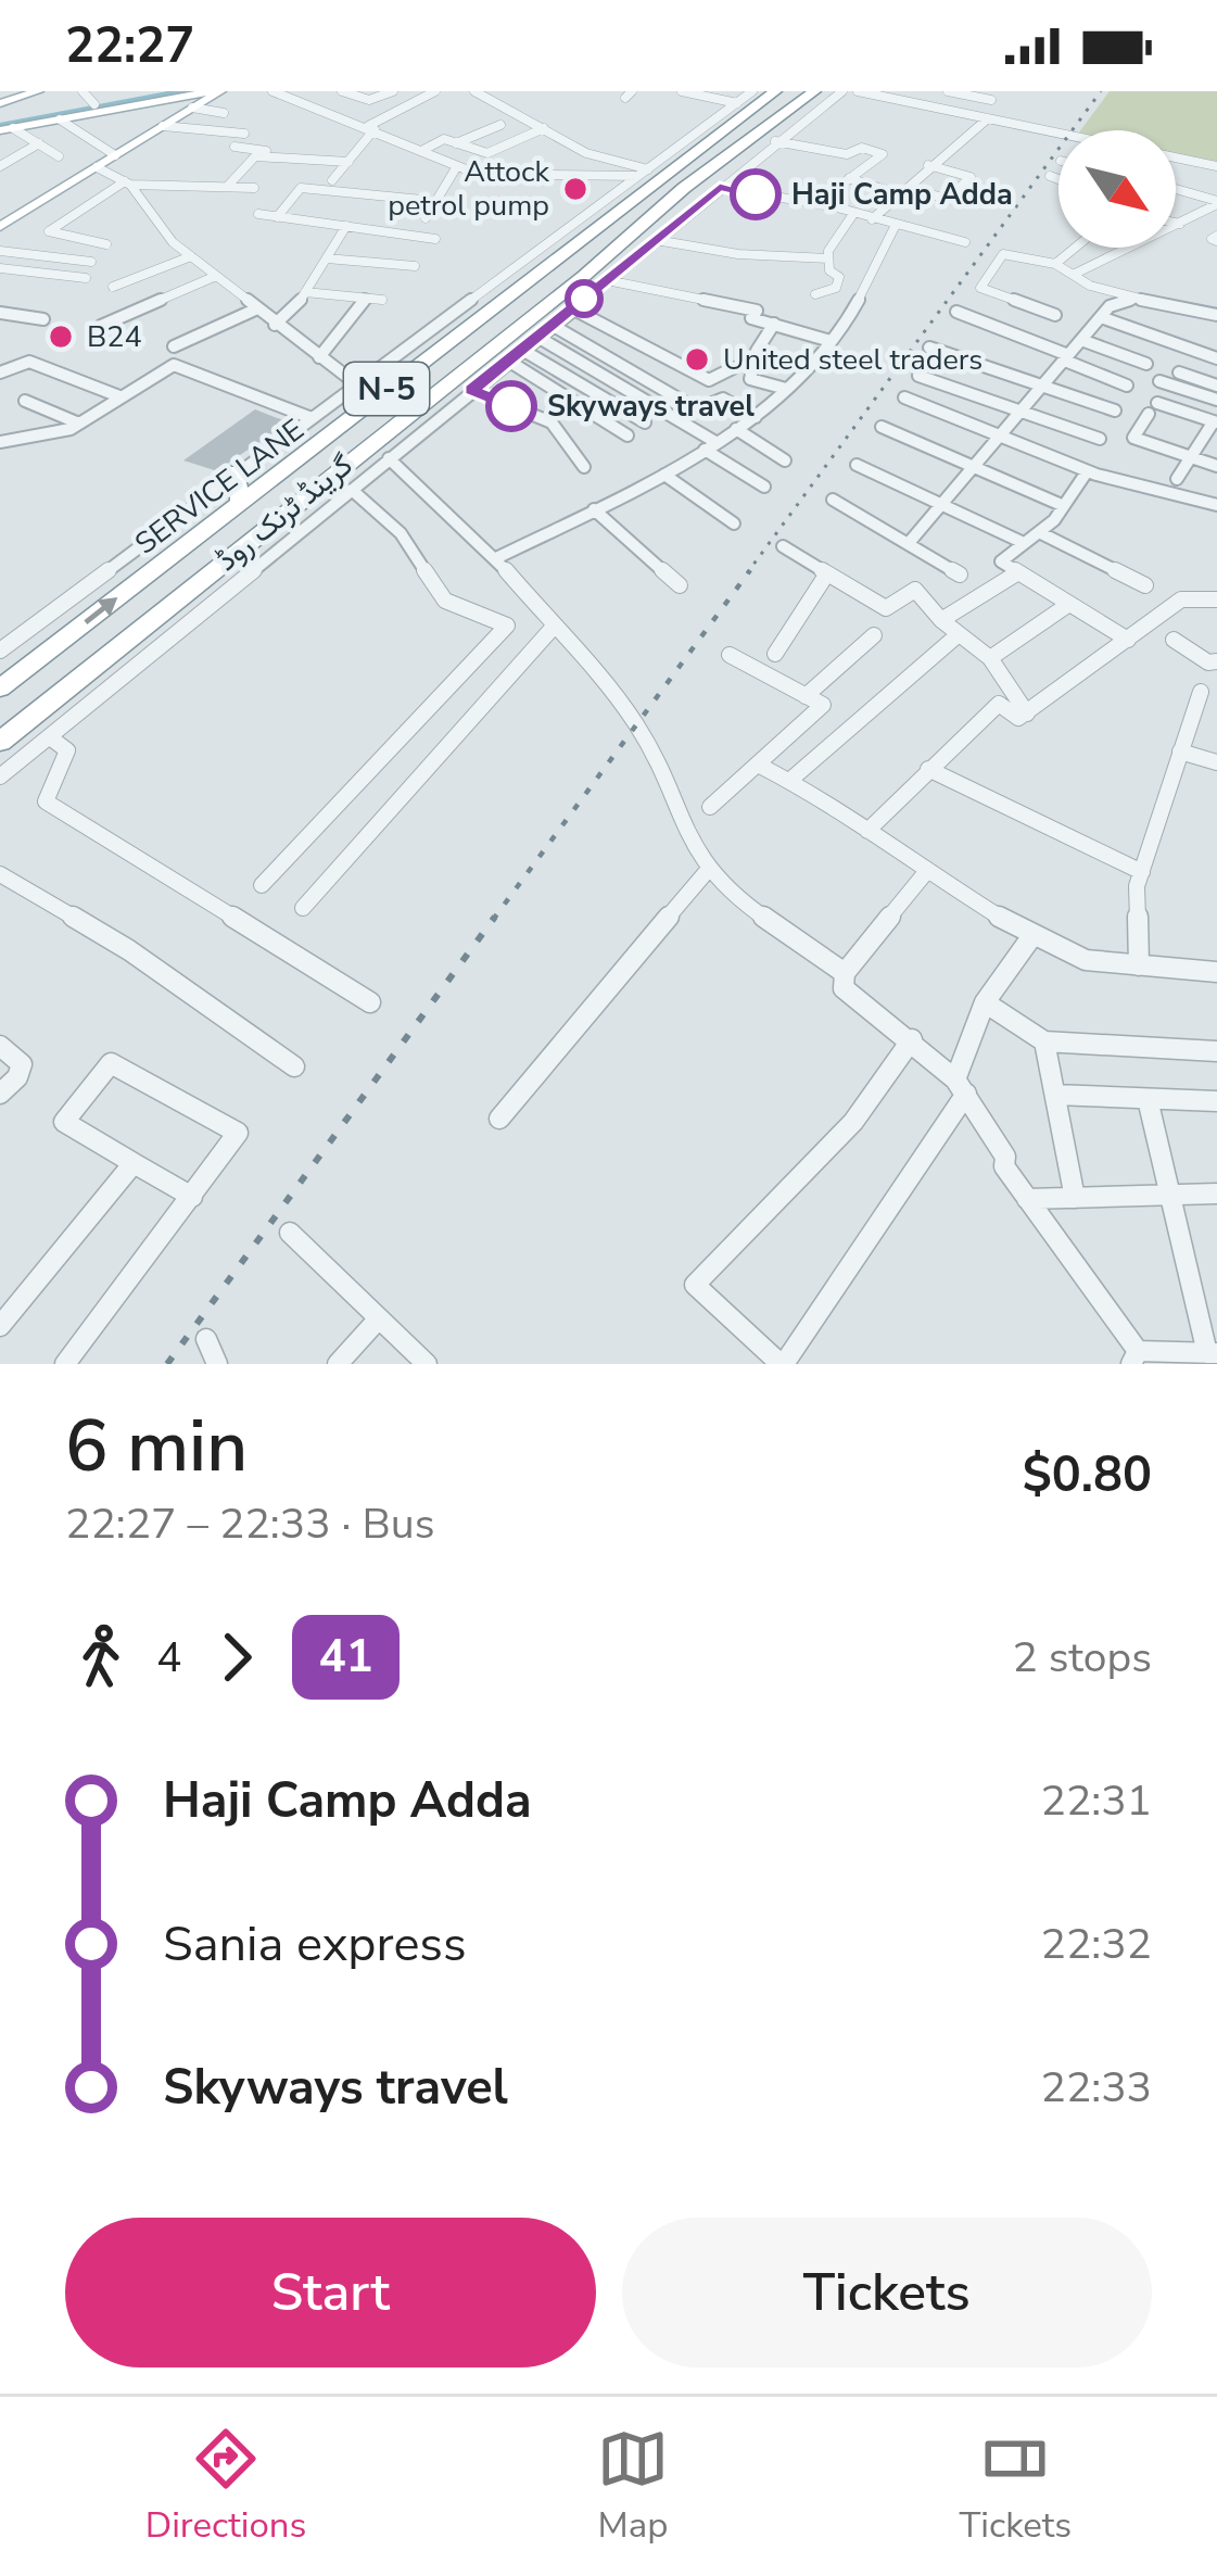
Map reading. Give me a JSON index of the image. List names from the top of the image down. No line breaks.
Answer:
{"streets":{"highway":["N-5","گرینڈ ٹرنک روڈ"],"street":["SERVICE LANE"]},"crossings":[["SERVICE LANE","گرینڈ ٹرنک روڈ"]],"places":["Attock petrol pump","Haji Camp Adda","B24","United steel traders","Skyways travel"],"lines":["bus line 41"],"north":"bottom right","page":{"status":"22:27","heading":["6 min","22:27 – 22:33 · Bus","$0.80"],"legs":["4","41","2 stops"],"list":[{"name":"Haji Camp Adda","value":"22:31"},{"name":"Sania express","value":"22:32"},{"name":"Skyways travel","value":"22:33"}],"buttons":["Start","Tickets"],"tabs":["Directions","Map","Tickets"]}}
